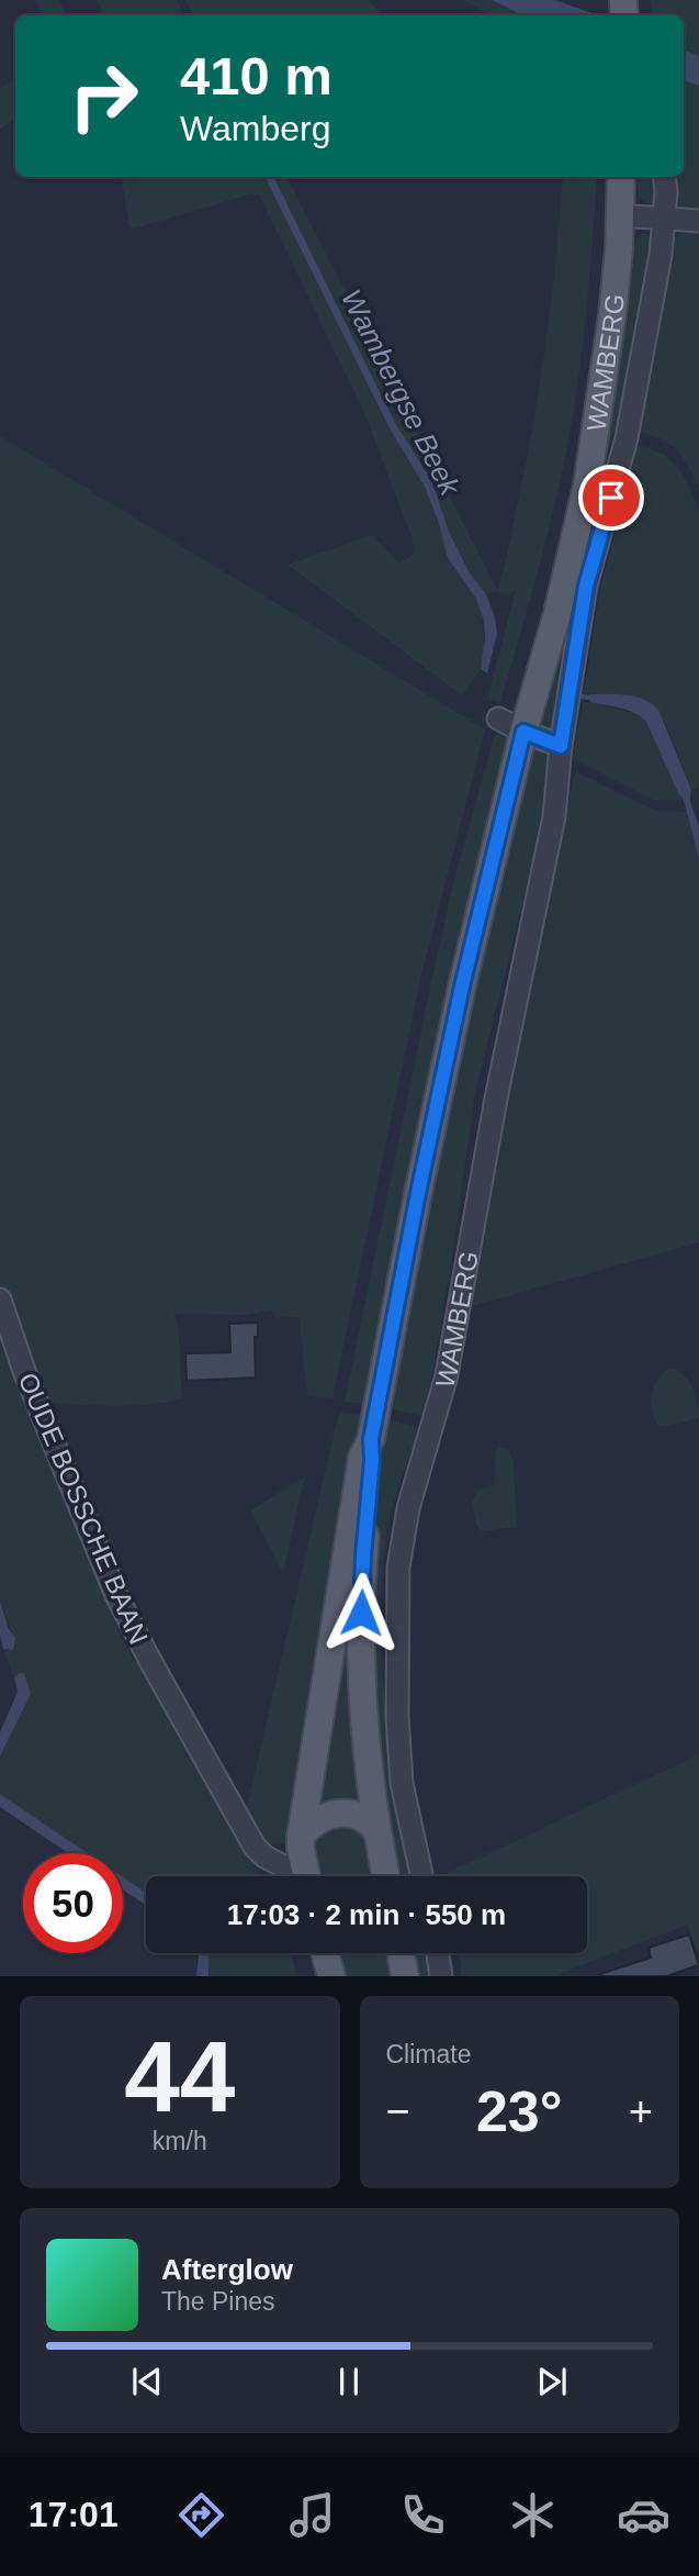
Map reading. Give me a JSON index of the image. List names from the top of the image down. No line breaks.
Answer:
{"streets":{"main road":["WAMBERG"],"street":["OUDE BOSSCHE BAAN"]},"crossings":[["WAMBERG","OUDE BOSSCHE BAAN"]],"water":["Wambergse Beek"],"page":{"turn":["410 m","Wamberg"],"limit":"50","trip":"17:03 · 2 min · 550 m","tile":[["44","km/h"],"Climate"],"heat":["−","23°","+"],"song":["Afterglow","The Pines"],"tabs":"17:01"}}
